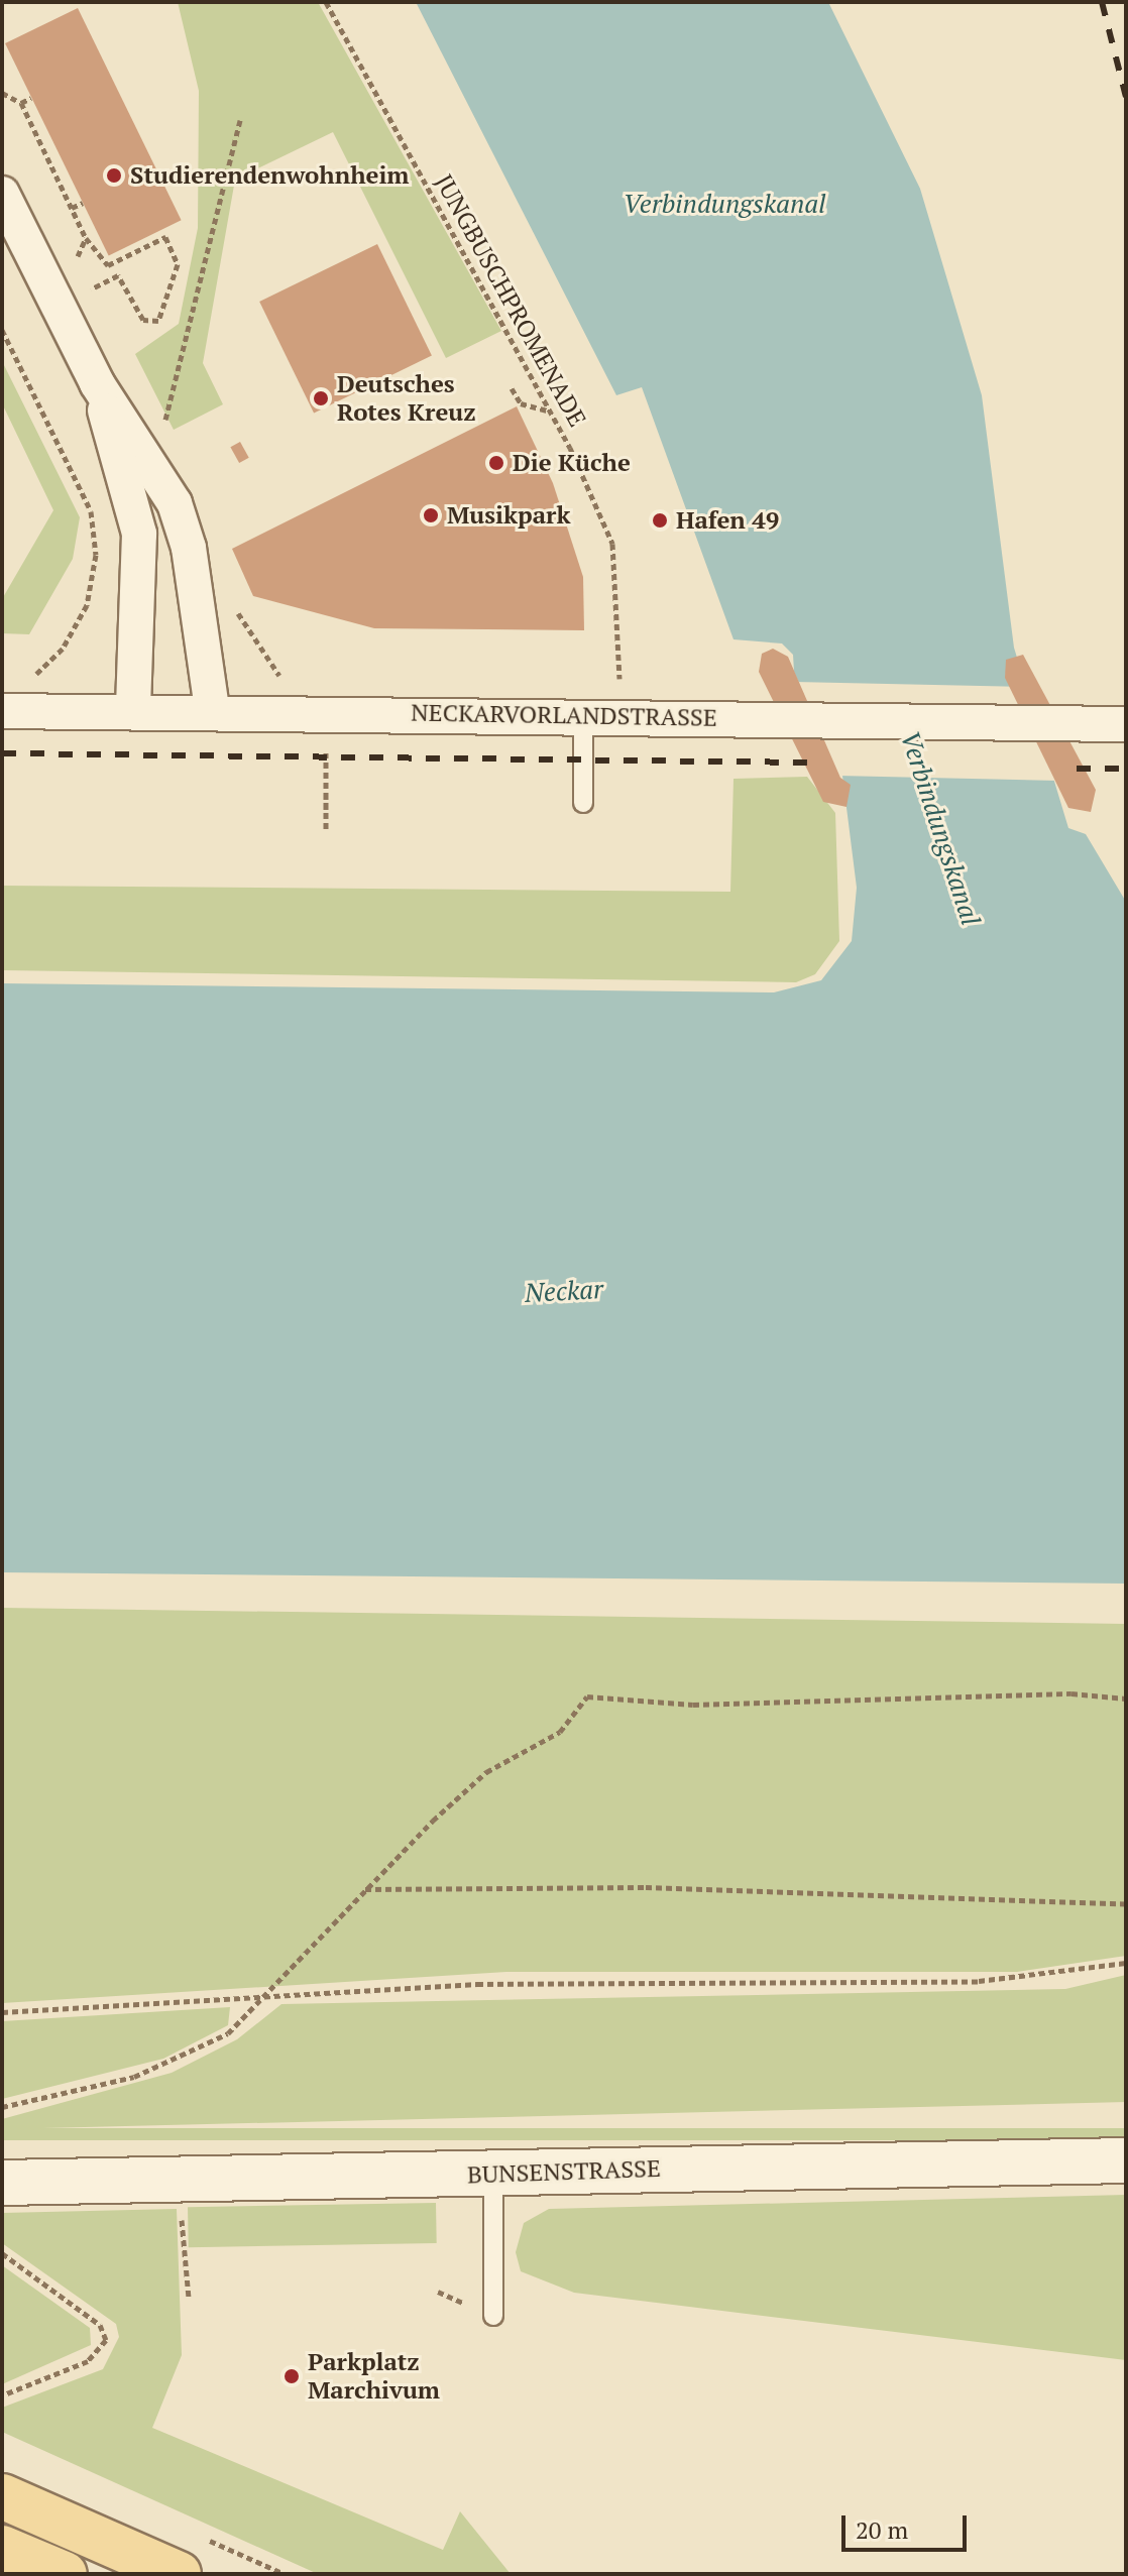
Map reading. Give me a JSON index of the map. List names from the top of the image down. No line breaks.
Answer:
{"streets":{"street":["NECKARVORLANDSTRASSE","BUNSENSTRASSE"],"path":["JUNGBUSCHPROMENADE"]},"water":["Verbindungskanal","Neckar"],"places":["Studierendenwohnheim","Deutsches Rotes Kreuz","Die Küche","Musikpark","Hafen 49","Parkplatz Marchivum"],"scale_bar":"20 m"}
